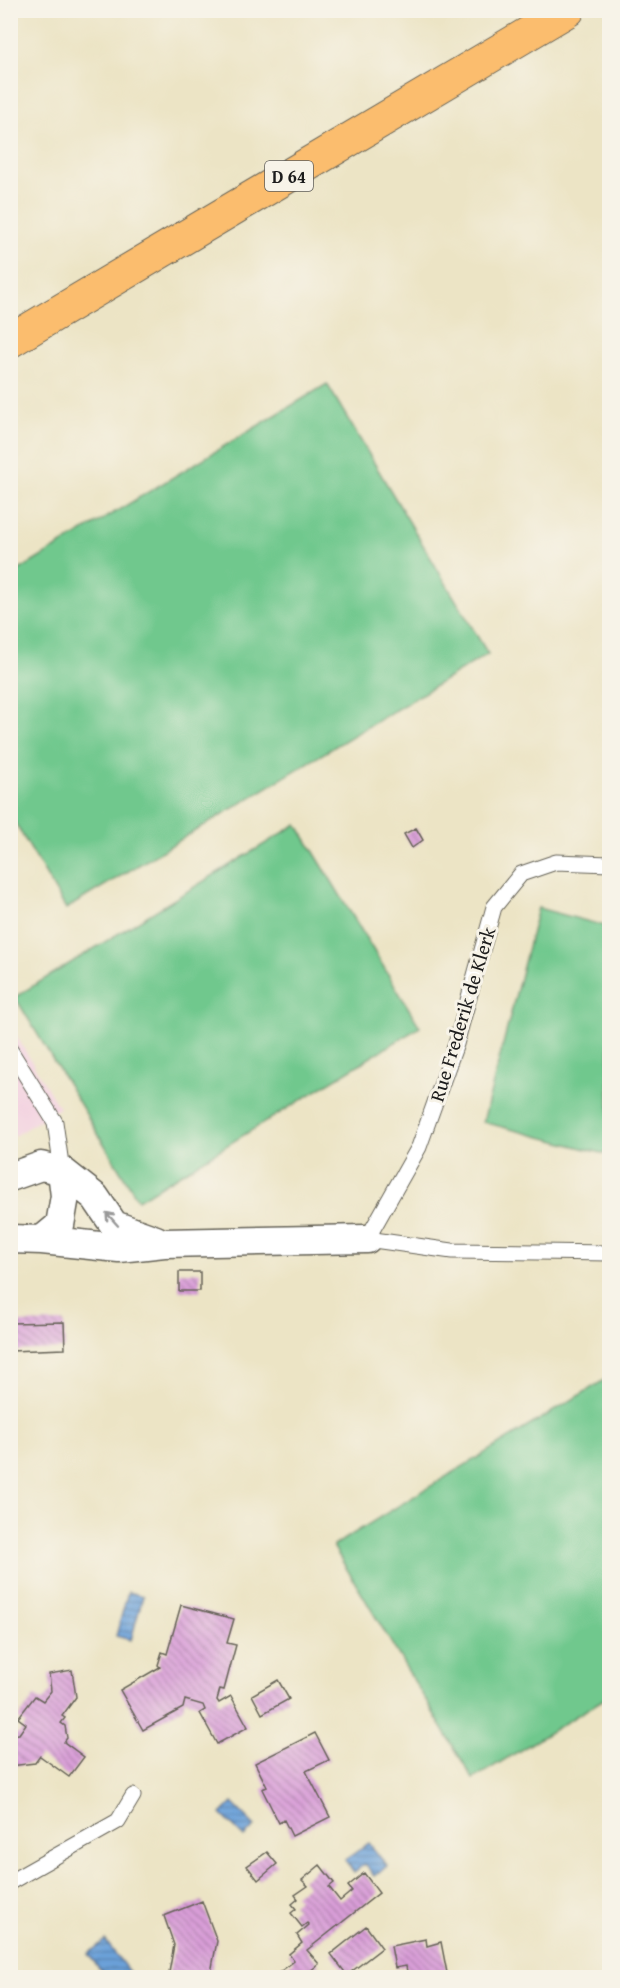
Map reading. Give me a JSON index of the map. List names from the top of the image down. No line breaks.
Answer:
{"streets":{"highway":["D 64"],"lane":["Rue Frederik de Klerk"]}}
